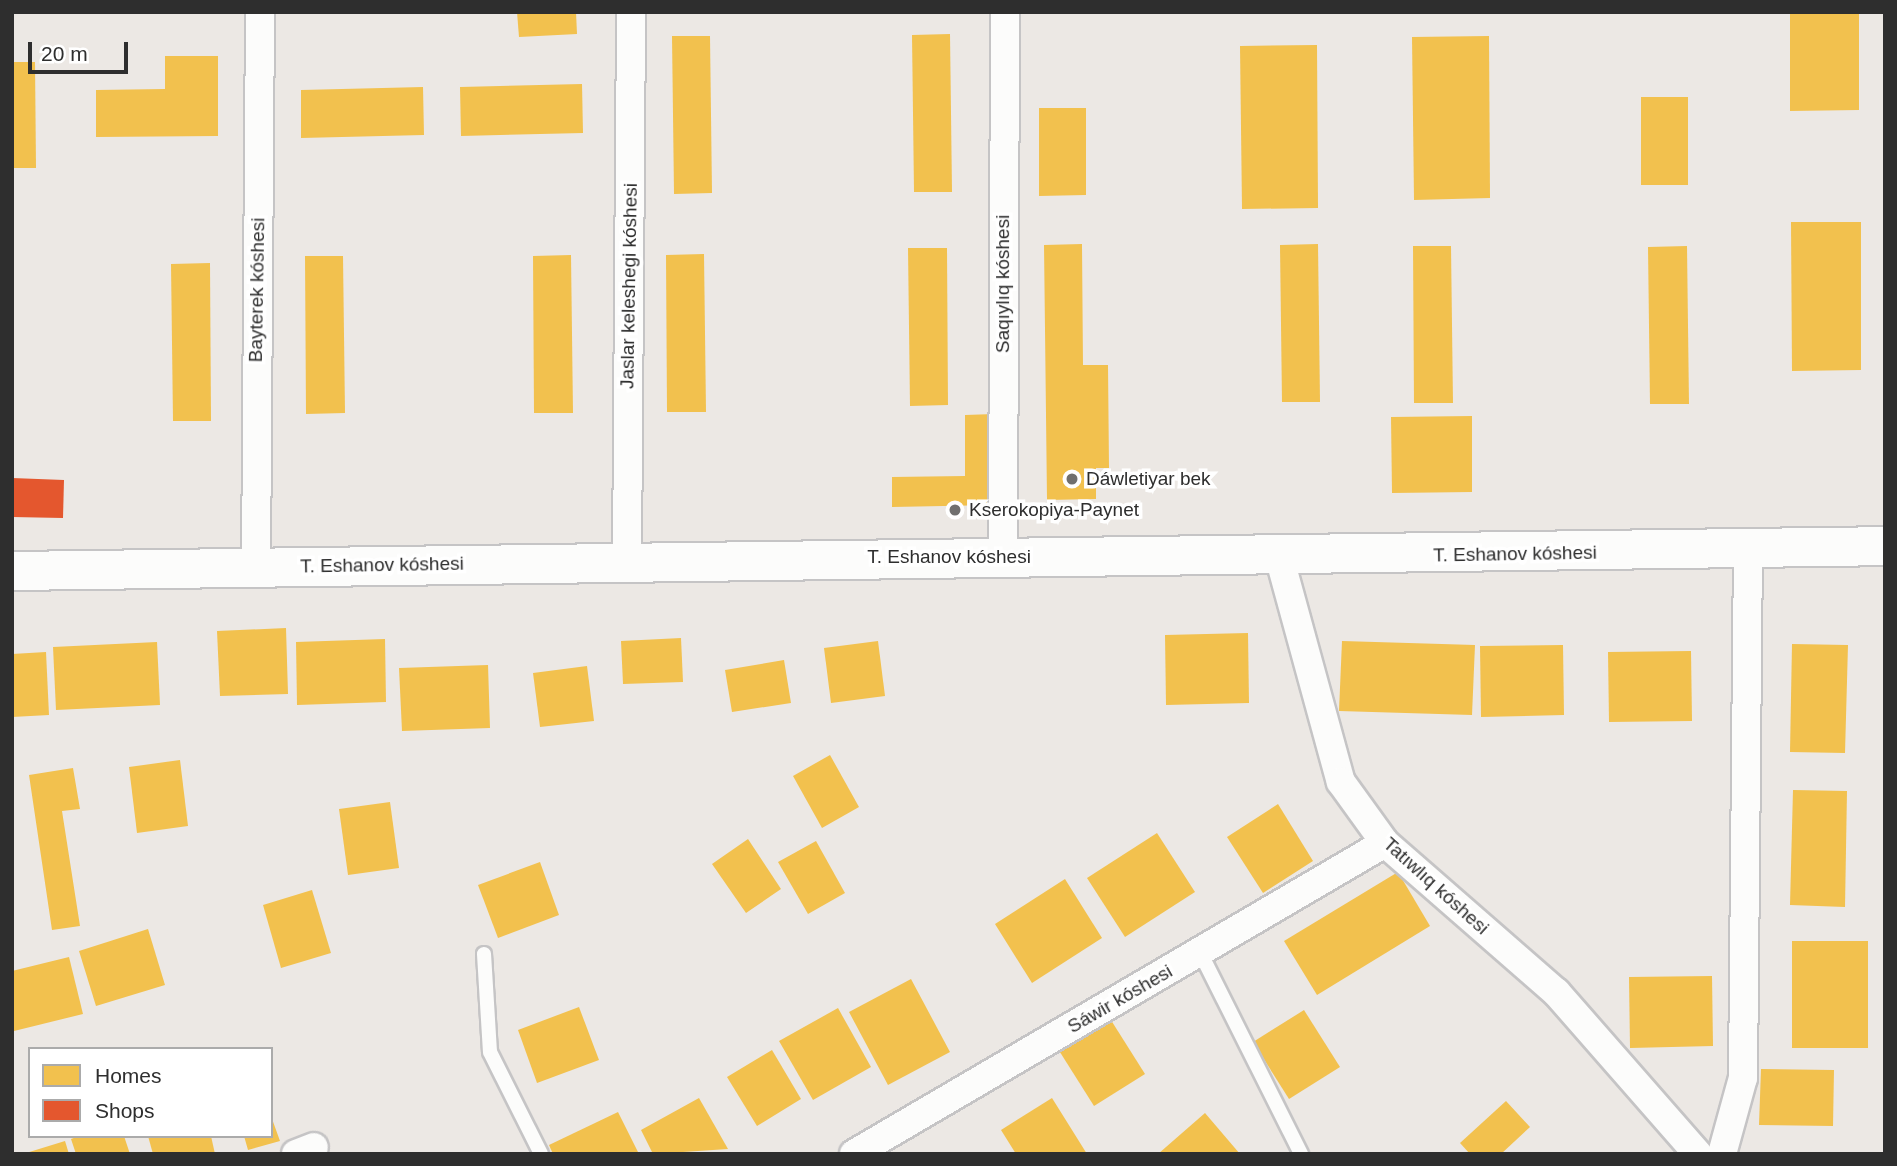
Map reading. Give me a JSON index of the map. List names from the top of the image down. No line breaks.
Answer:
{"streets":{"main road":["T. Eshanov kóshesi"],"street":["Saqıylıq kóshesi","Jaslar keleshegi kóshesi","Bayterek kóshesi","Tatıwlıq kóshesi","Sáwir kóshesi"]},"crossings":[["Saqıylıq kóshesi","T. Eshanov kóshesi"],["Jaslar keleshegi kóshesi","T. Eshanov kóshesi"],["Bayterek kóshesi","T. Eshanov kóshesi"],["T. Eshanov kóshesi","Tatıwlıq kóshesi"],["Tatıwlıq kóshesi","Sáwir kóshesi"]],"places":["Dáwletiyar bek","Kserokopiya-Paynet"],"legend":["Homes","Shops"],"scale_bar":"20 m"}
